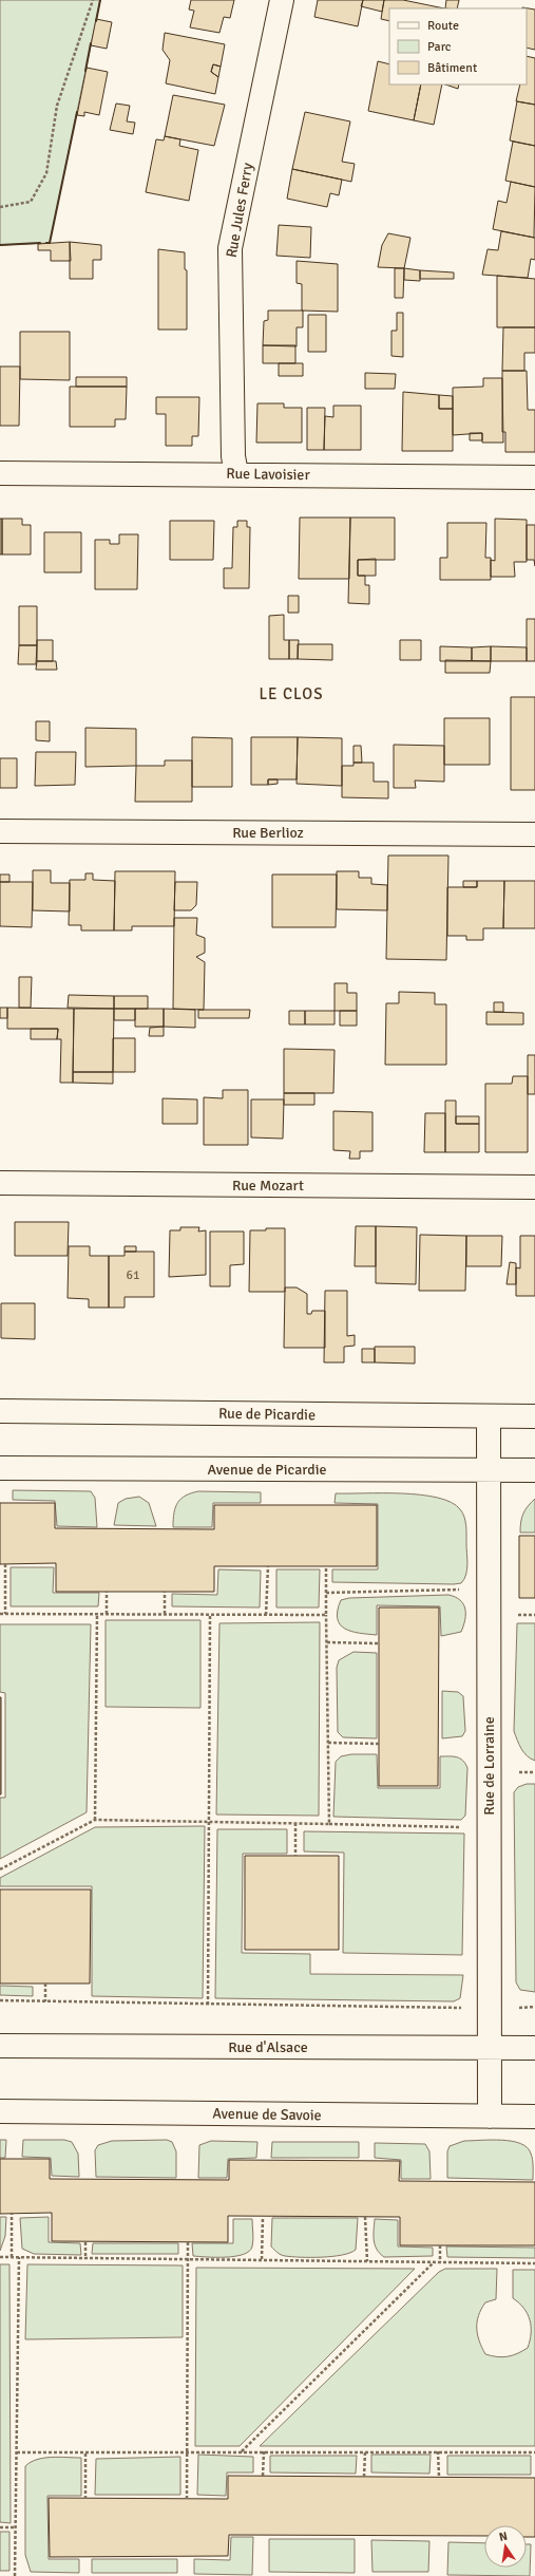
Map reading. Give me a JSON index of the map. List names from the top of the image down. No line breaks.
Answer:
{"streets":{"street":["Rue Jules Ferry","Rue Lavoisier","Rue Berlioz","Rue Mozart","Rue de Picardie","Avenue de Picardie","Rue de Lorraine","Rue d'Alsace","Avenue de Savoie"]},"crossings":[["Rue Jules Ferry","Rue Lavoisier"],["Rue de Picardie","Rue de Lorraine"],["Avenue de Picardie","Rue de Lorraine"],["Rue de Lorraine","Rue d'Alsace"],["Rue de Lorraine","Avenue de Savoie"]],"districts":["LE CLOS"],"house_numbers":["61"],"legend":["Route","Parc","Bâtiment"],"north":"top"}
